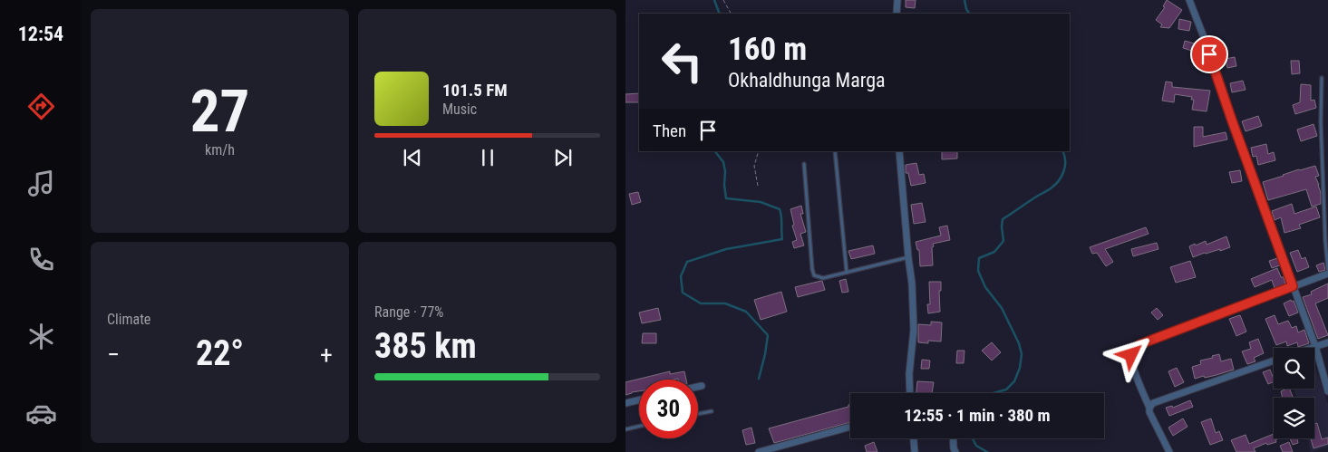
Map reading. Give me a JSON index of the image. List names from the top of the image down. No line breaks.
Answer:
{"page":{"tabs":"12:54","tile":[["27","km/h"],"Climate",["Range · 77%","385 km"]],"turn":["160 m","Okhaldhunga Marga"],"song":["101.5 FM","Music"],"then":"Then","heat":["−","22°","+"],"limit":"30","trip":"12:55 · 1 min · 380 m"}}
